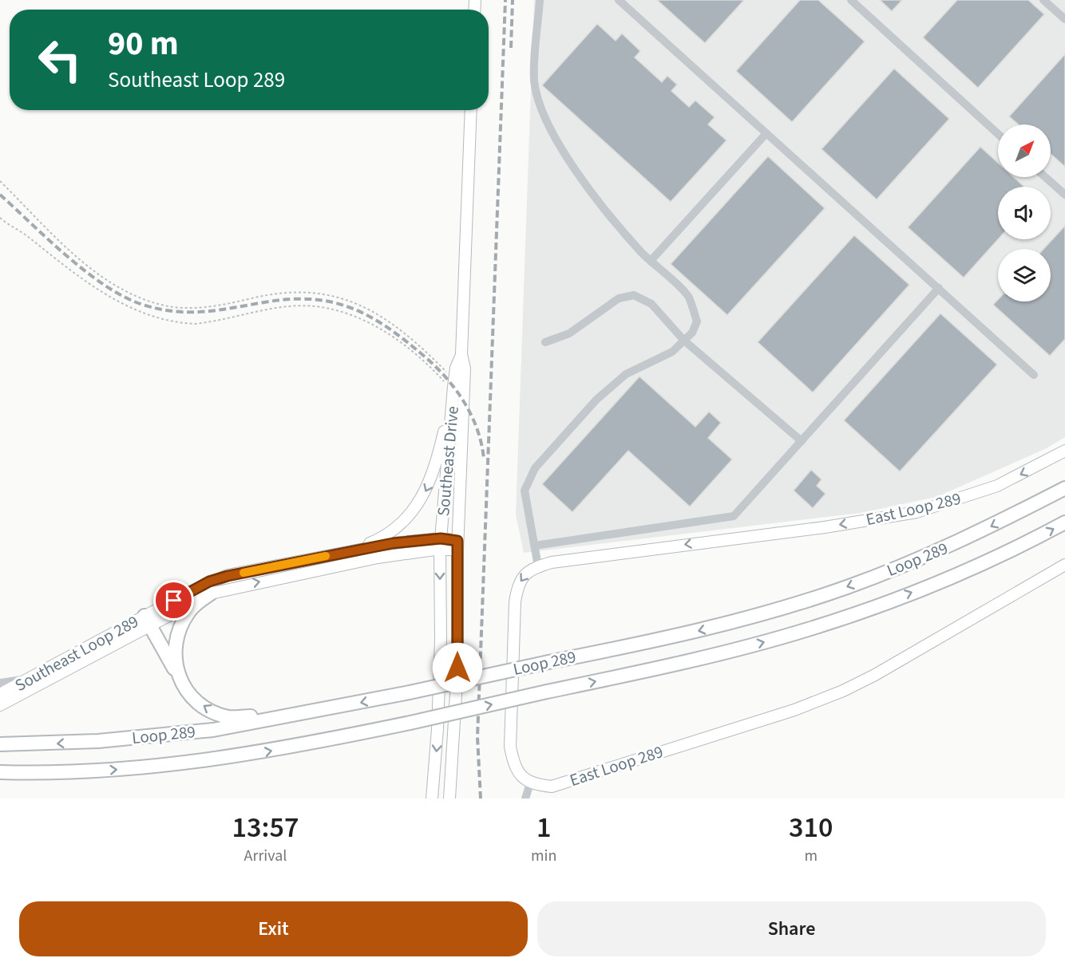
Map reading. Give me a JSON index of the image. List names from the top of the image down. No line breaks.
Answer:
{"streets":{"highway":["Loop 289"],"main road":["Southeast Drive","East Loop 289","Southeast Loop 289"]},"crossings":[["Southeast Drive","Southeast Loop 289"]],"one_way":["East Loop 289"],"north":"top right","page":{"turn":["90 m","Southeast Loop 289"],"eta":["13:57","Arrival","1","min","310","m"],"buttons":["Exit","Share"]}}
